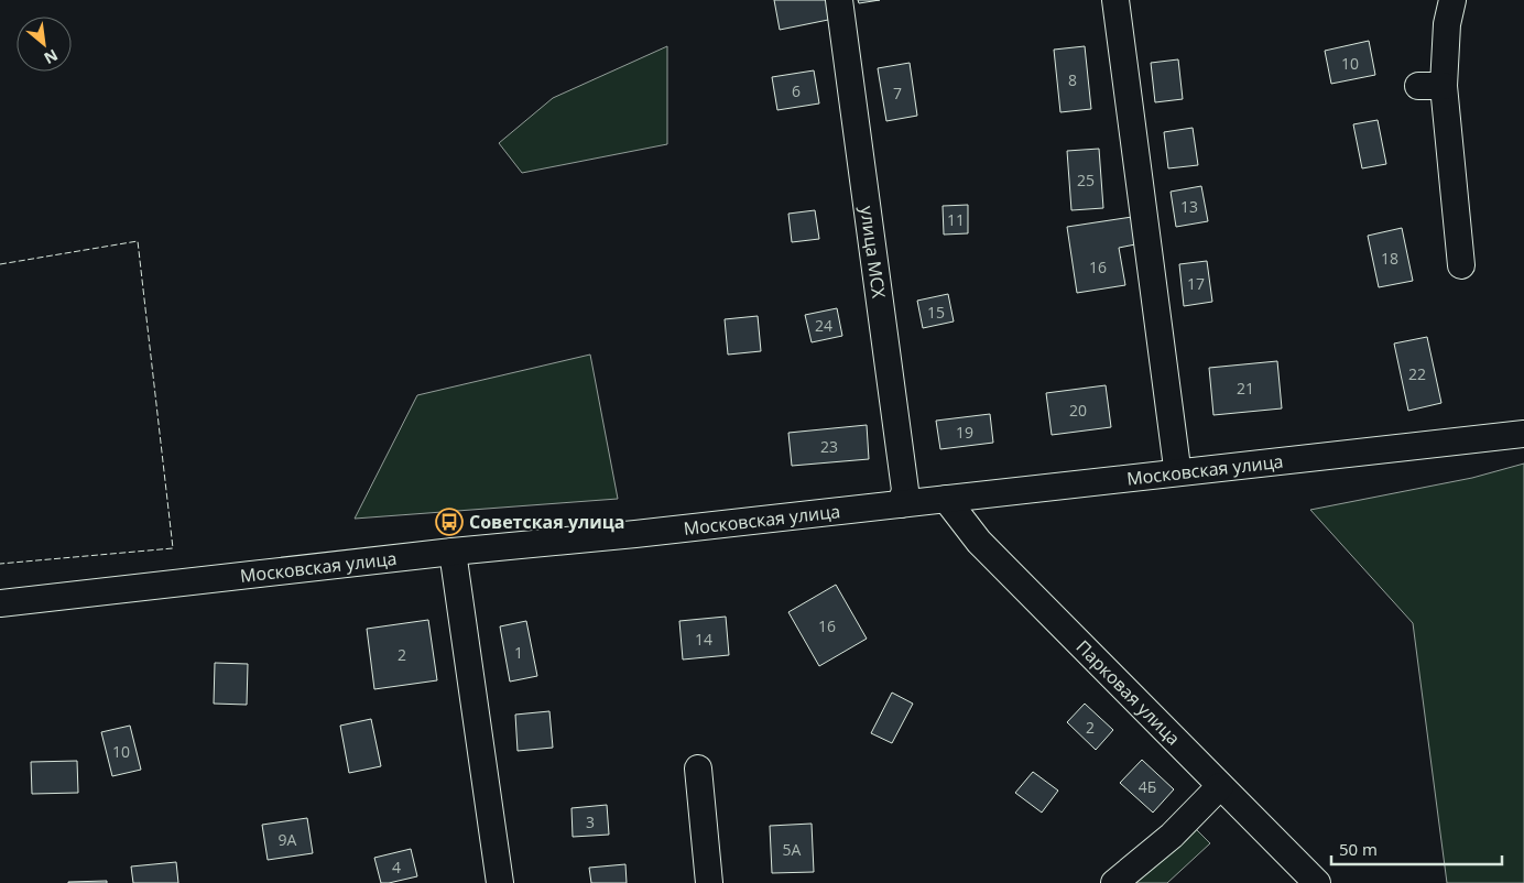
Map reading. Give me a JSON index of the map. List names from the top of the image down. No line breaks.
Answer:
{"streets":{"street":["улица МСХ","Московская улица","Парковая улица"]},"crossings":[["улица МСХ","Московская улица"],["Московская улица","Парковая улица"]],"places":{"bus stop":["Советская улица"]},"house_numbers":["10","8","6","7","25","13","11","18","16","17","15","24","22","21","20","19","23","16","14","1","2","2","10","4Б","3","9А","5А","4"],"scale_bar":"50 m","north":"bottom right"}
